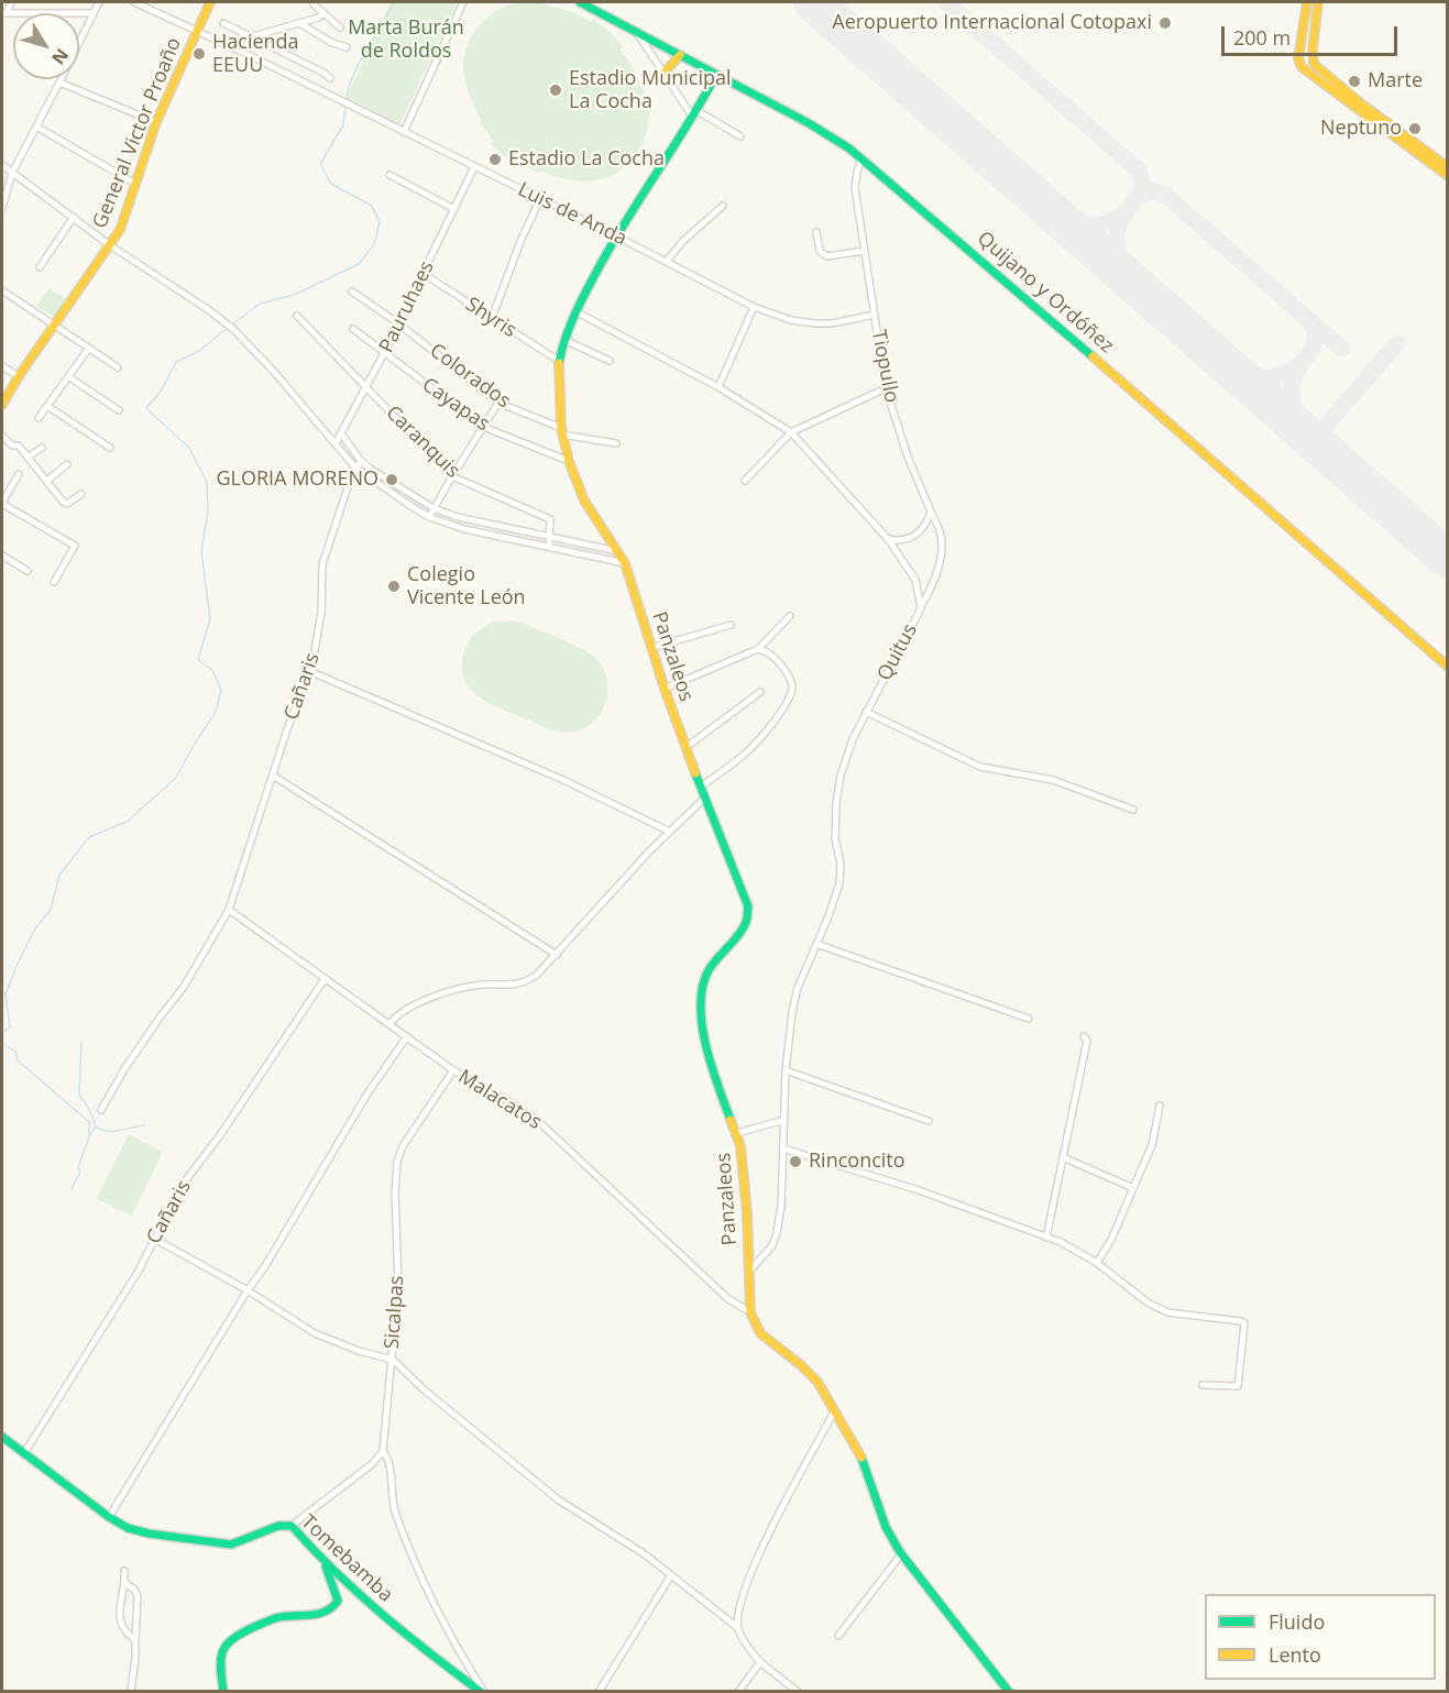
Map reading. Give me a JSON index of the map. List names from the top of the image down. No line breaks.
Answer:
{"streets":{"street":["General Victor Proaño","Luis de Anda","Quijano y Ordóñez","Pauruhaes","Shyris","Tiopullo","Colorados","Cayapas","Caranquis","Quitus","Panzaleos","Cañaris","Malacatos","Sicalpas","Tomebamba"]},"crossings":[["General Victor Proaño","Luis de Anda"],["Luis de Anda","Pauruhaes"],["Luis de Anda","Tiopullo"],["Luis de Anda","Panzaleos"],["Quijano y Ordóñez","Tiopullo"],["Quijano y Ordóñez","Panzaleos"],["Pauruhaes","Shyris"],["Pauruhaes","Colorados"],["Pauruhaes","Cayapas"],["Pauruhaes","Caranquis"],["Shyris","Panzaleos"],["Tiopullo","Quitus"],["Colorados","Panzaleos"],["Cayapas","Panzaleos"],["Quitus","Panzaleos"],["Panzaleos","Malacatos"],["Cañaris","Malacatos"],["Cañaris","Tomebamba"],["Malacatos","Sicalpas"]],"parks":["Marta Burán de Roldos"],"places":["Aeropuerto Internacional Cotopaxi","Hacienda EEUU","Marte","Estadio Municipal La Cocha","Neptuno","Estadio La Cocha","GLORIA MORENO","Colegio Vicente León","Rinconcito"],"legend":["Fluido","Lento"],"scale_bar":"200 m","north":"bottom right"}
